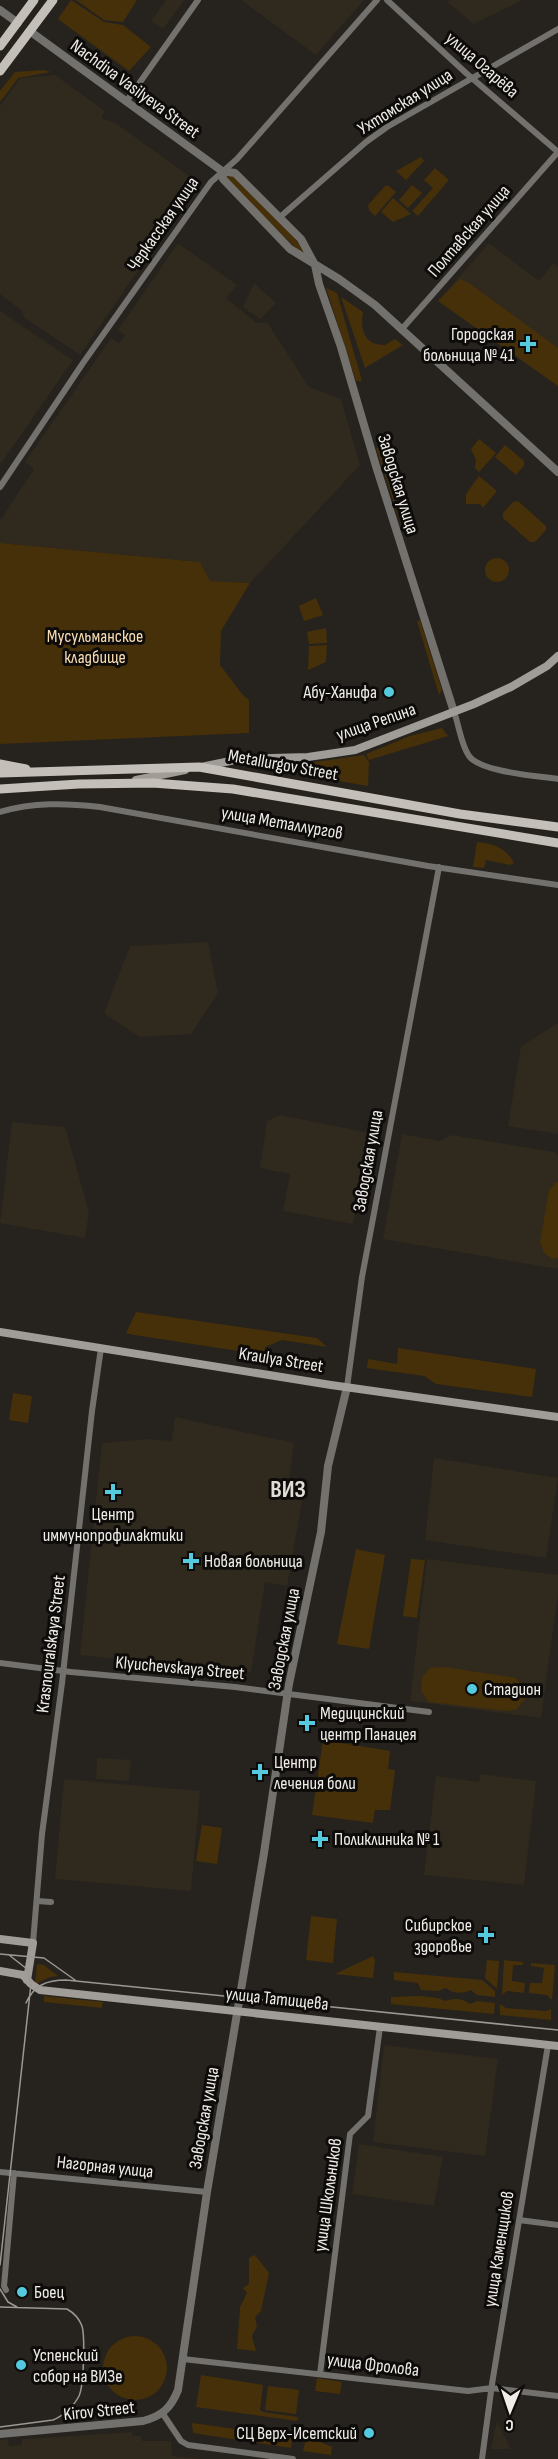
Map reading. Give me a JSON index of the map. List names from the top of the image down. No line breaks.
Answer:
{"streets":{"main road":["улица Репина","Metallurgov Street","улица Металлургов","Kraulya Street","улица Татищева"],"street":["улица Огарёва","Nachdiva Vasilyeva Street","Ухтомская улица","Черкасская улица","Полтавская улица","Заводская улица","Krasnouralskaya Street","Klyuchevskaya Street","Нагорная улица","улица Школьников","улица Каменщиков","улица Фролова","Kirov Street"]},"crossings":[["улица Огарёва","Ухтомская улица"],["улица Огарёва","Полтавская улица"],["Nachdiva Vasilyeva Street","Черкасская улица"],["Заводская улица","улица Репина"],["Заводская улица","улица Металлургов"],["Заводская улица","Kraulya Street"],["Заводская улица","Klyuchevskaya Street"],["Заводская улица","улица Татищева"],["Заводская улица","Нагорная улица"],["Заводская улица","улица Фролова"],["Заводская улица","Kirov Street"],["улица Репина","Metallurgov Street"],["улица Репина","улица Металлургов"],["Kraulya Street","Krasnouralskaya Street"],["Krasnouralskaya Street","Klyuchevskaya Street"],["улица Татищева","улица Школьников"],["улица Татищева","улица Каменщиков"],["улица Школьников","улица Фролова"],["улица Каменщиков","улица Фролова"]],"districts":["ВИЗ"],"parks":["Мусульманское кладбище"],"places":{"health":["Городская больница № 41","Центр иммунопрофилактики","Новая больница","Медицинский центр Панацея","Центр лечения боли","Поликлиника № 1","Сибирское здоровье"],"other":["Абу-Ханифа","Стадион","Боец","Успенский собор на ВИЗе","СЦ Верх-Исетский"]},"north":"bottom"}
